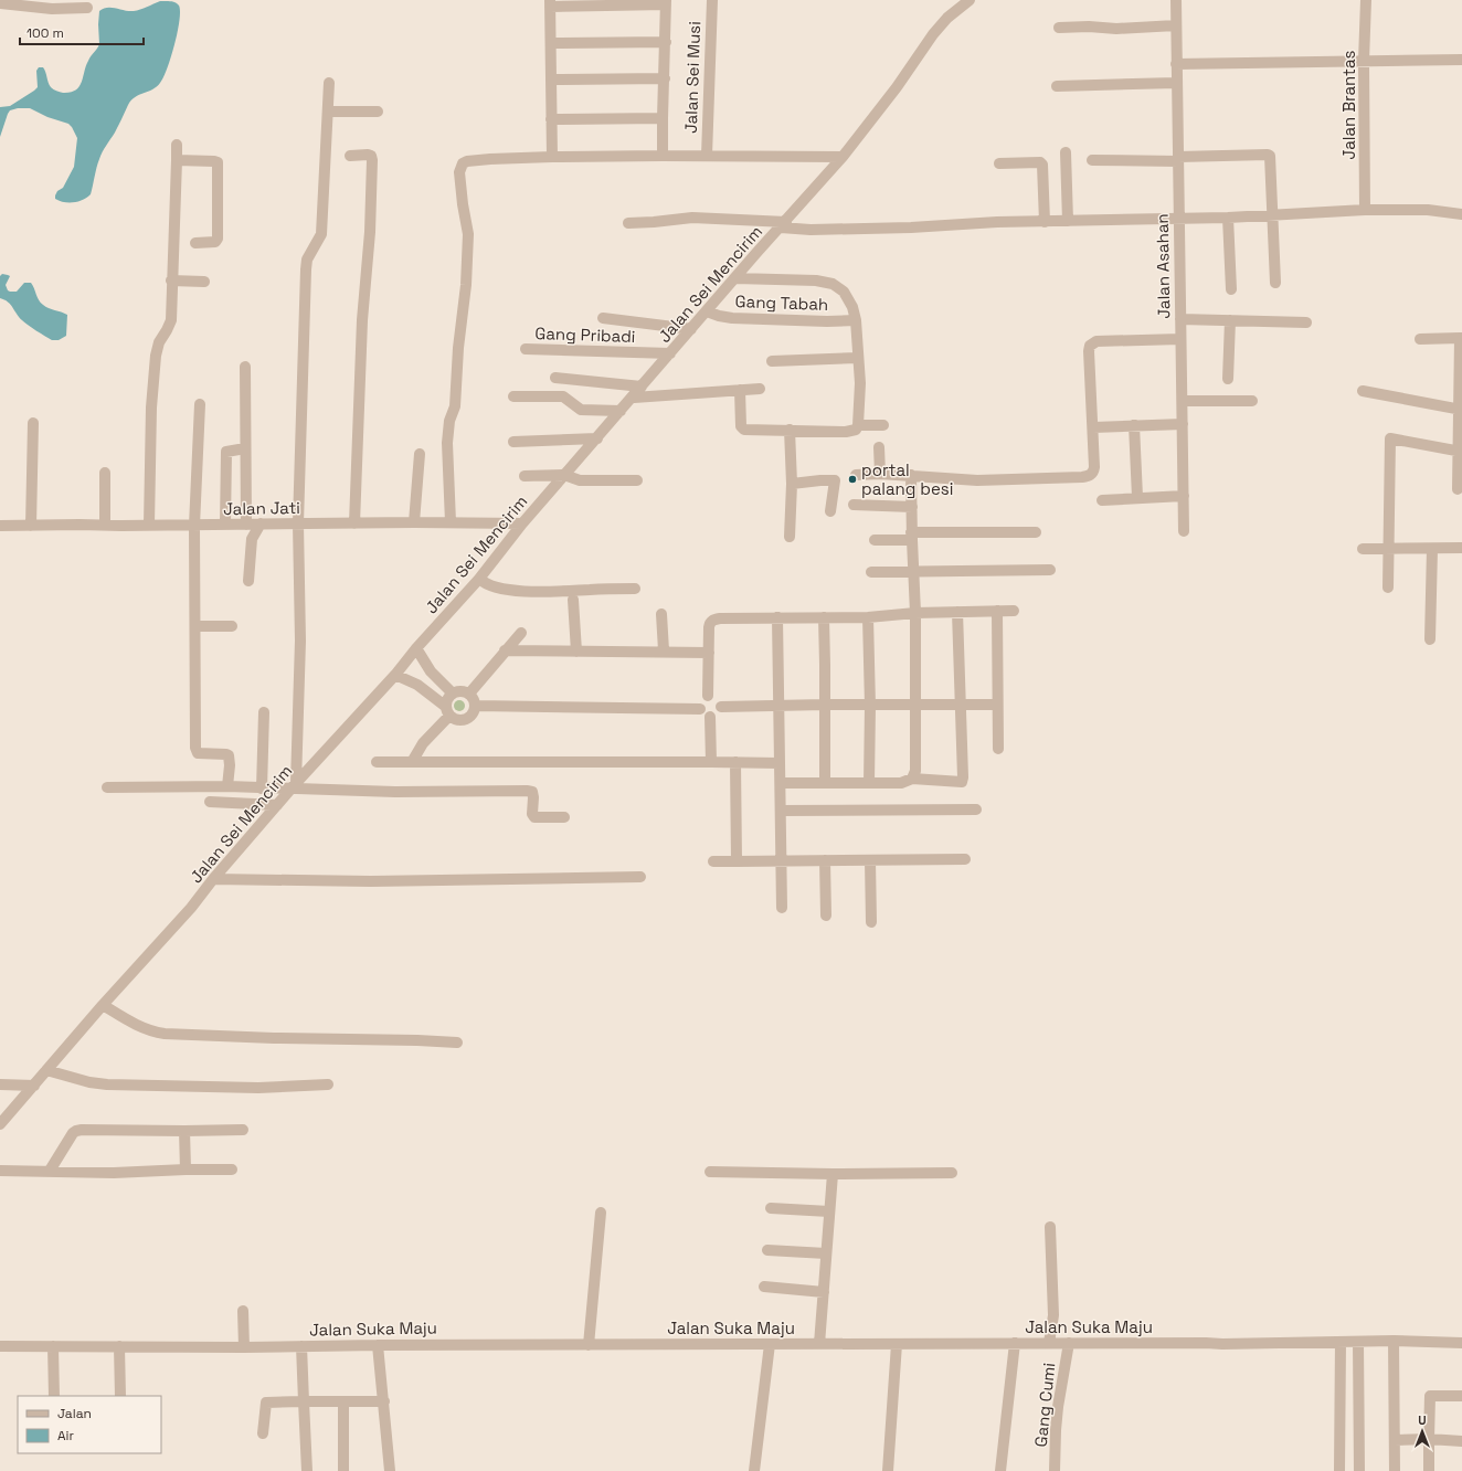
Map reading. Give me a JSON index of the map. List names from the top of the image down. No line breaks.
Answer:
{"streets":{"street":["Jalan Sei Musi","Jalan Brantas","Jalan Asahan","Jalan Sei Mencirim","Gang Tabah","Gang Pribadi","Jalan Jati","Jalan Suka Maju","Gang Cumi"]},"crossings":[["Jalan Sei Mencirim","Gang Tabah"],["Jalan Sei Mencirim","Gang Pribadi"],["Jalan Sei Mencirim","Jalan Jati"],["Jalan Suka Maju","Gang Cumi"]],"places":["portal palang besi"],"legend":["Jalan","Air"],"scale_bar":"100 m","north":"top"}
